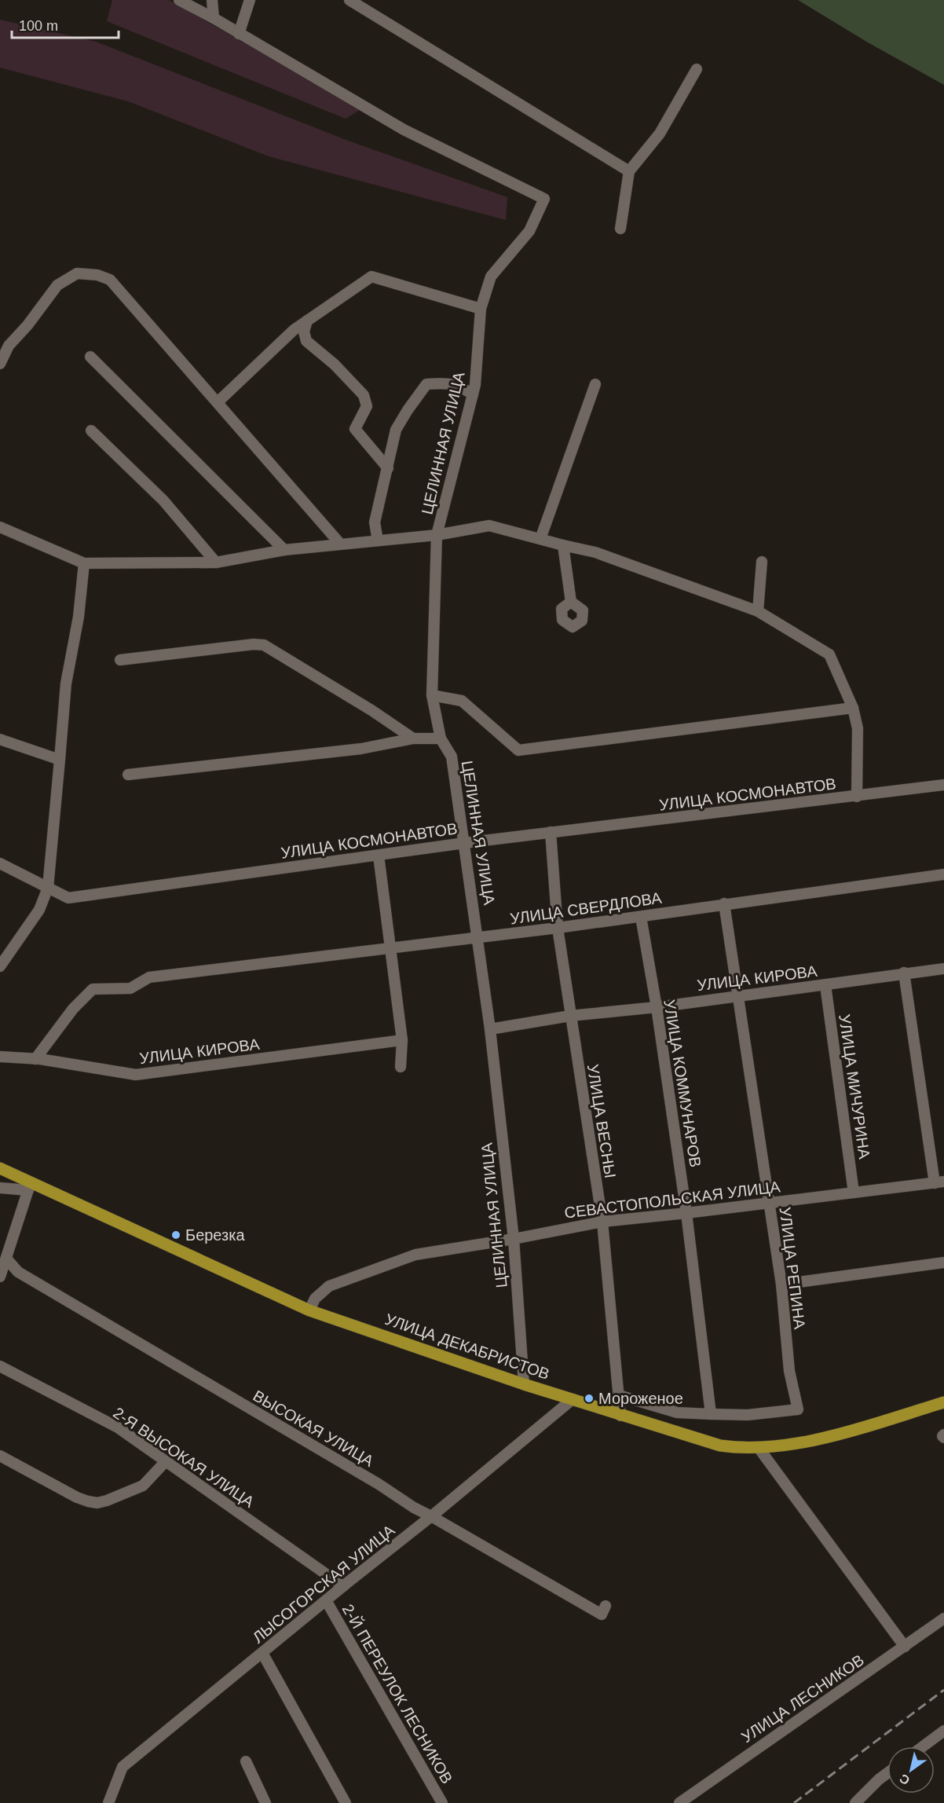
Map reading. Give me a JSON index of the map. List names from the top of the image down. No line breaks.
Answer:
{"streets":{"main road":["УЛИЦА ДЕКАБРИСТОВ"],"street":["ЦЕЛИННАЯ УЛИЦА","УЛИЦА КОСМОНАВТОВ","УЛИЦА СВЕРДЛОВА","УЛИЦА КИРОВА","УЛИЦА КОММУНАРОВ","УЛИЦА МИЧУРИНА","УЛИЦА ВЕСНЫ","СЕВАСТОПОЛЬСКАЯ УЛИЦА","УЛИЦА РЕПИНА","ВЫСОКАЯ УЛИЦА","2-Я ВЫСОКАЯ УЛИЦА","ЛЫСОГОРСКАЯ УЛИЦА","2-Й ПЕРЕУЛОК ЛЕСНИКОВ","УЛИЦА ЛЕСНИКОВ"]},"crossings":[["ЦЕЛИННАЯ УЛИЦА","УЛИЦА КОСМОНАВТОВ"],["ЦЕЛИННАЯ УЛИЦА","УЛИЦА СВЕРДЛОВА"],["ЦЕЛИННАЯ УЛИЦА","УЛИЦА КИРОВА"],["ЦЕЛИННАЯ УЛИЦА","СЕВАСТОПОЛЬСКАЯ УЛИЦА"],["ЦЕЛИННАЯ УЛИЦА","УЛИЦА ДЕКАБРИСТОВ"],["УЛИЦА КОСМОНАВТОВ","УЛИЦА ВЕСНЫ"],["УЛИЦА СВЕРДЛОВА","УЛИЦА КИРОВА"],["УЛИЦА СВЕРДЛОВА","УЛИЦА КОММУНАРОВ"],["УЛИЦА СВЕРДЛОВА","УЛИЦА ВЕСНЫ"],["УЛИЦА СВЕРДЛОВА","УЛИЦА РЕПИНА"],["УЛИЦА КИРОВА","УЛИЦА КОММУНАРОВ"],["УЛИЦА КИРОВА","УЛИЦА МИЧУРИНА"],["УЛИЦА КИРОВА","УЛИЦА ВЕСНЫ"],["УЛИЦА КИРОВА","УЛИЦА РЕПИНА"],["УЛИЦА КОММУНАРОВ","СЕВАСТОПОЛЬСКАЯ УЛИЦА"],["УЛИЦА КОММУНАРОВ","УЛИЦА РЕПИНА"],["УЛИЦА МИЧУРИНА","СЕВАСТОПОЛЬСКАЯ УЛИЦА"],["УЛИЦА ВЕСНЫ","СЕВАСТОПОЛЬСКАЯ УЛИЦА"],["УЛИЦА ВЕСНЫ","УЛИЦА ДЕКАБРИСТОВ"],["СЕВАСТОПОЛЬСКАЯ УЛИЦА","УЛИЦА РЕПИНА"],["СЕВАСТОПОЛЬСКАЯ УЛИЦА","УЛИЦА ДЕКАБРИСТОВ"],["УЛИЦА ДЕКАБРИСТОВ","ЛЫСОГОРСКАЯ УЛИЦА"],["ВЫСОКАЯ УЛИЦА","ЛЫСОГОРСКАЯ УЛИЦА"],["2-Я ВЫСОКАЯ УЛИЦА","ЛЫСОГОРСКАЯ УЛИЦА"],["ЛЫСОГОРСКАЯ УЛИЦА","2-Й ПЕРЕУЛОК ЛЕСНИКОВ"]],"places":["Березка","Мороженое"],"scale_bar":"100 m","north":"bottom left"}
